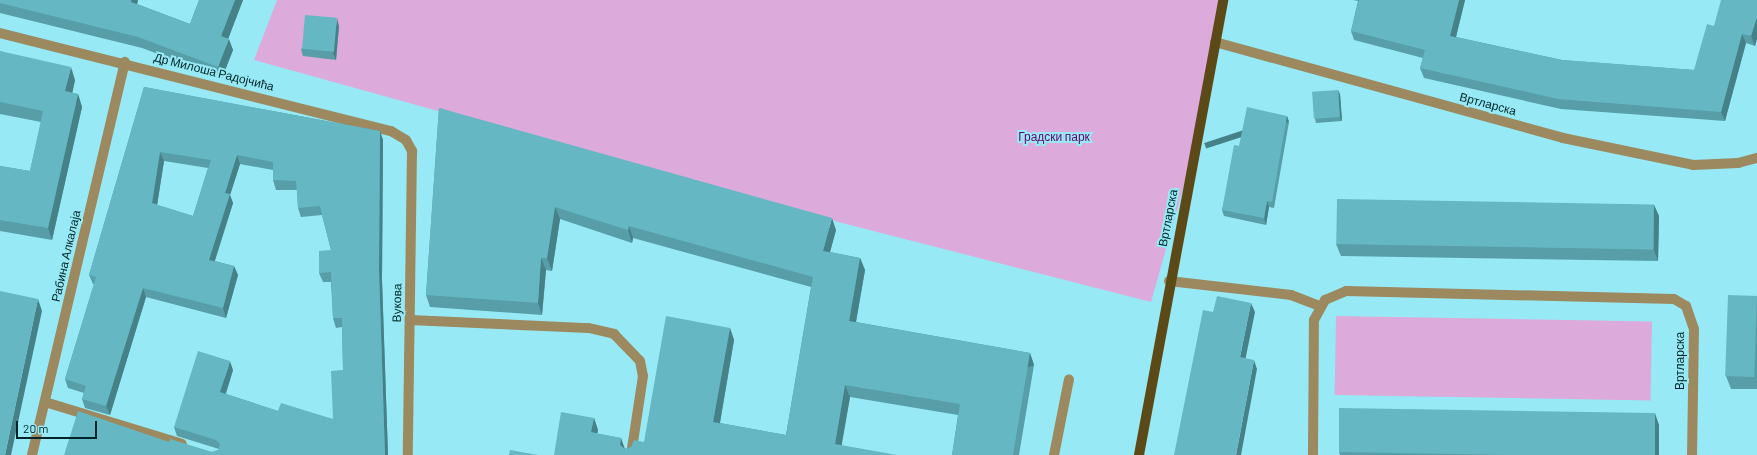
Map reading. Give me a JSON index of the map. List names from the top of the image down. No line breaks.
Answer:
{"streets":{"main road":["Вртларска"],"street":["Др Милоша Радојчића","Рабина Алкалаја","Вукова"]},"crossings":[["Др Милоша Радојчића","Рабина Алкалаја"],["Др Милоша Радојчића","Вукова"]],"parks":["Градски парк"],"scale_bar":"20 m"}
